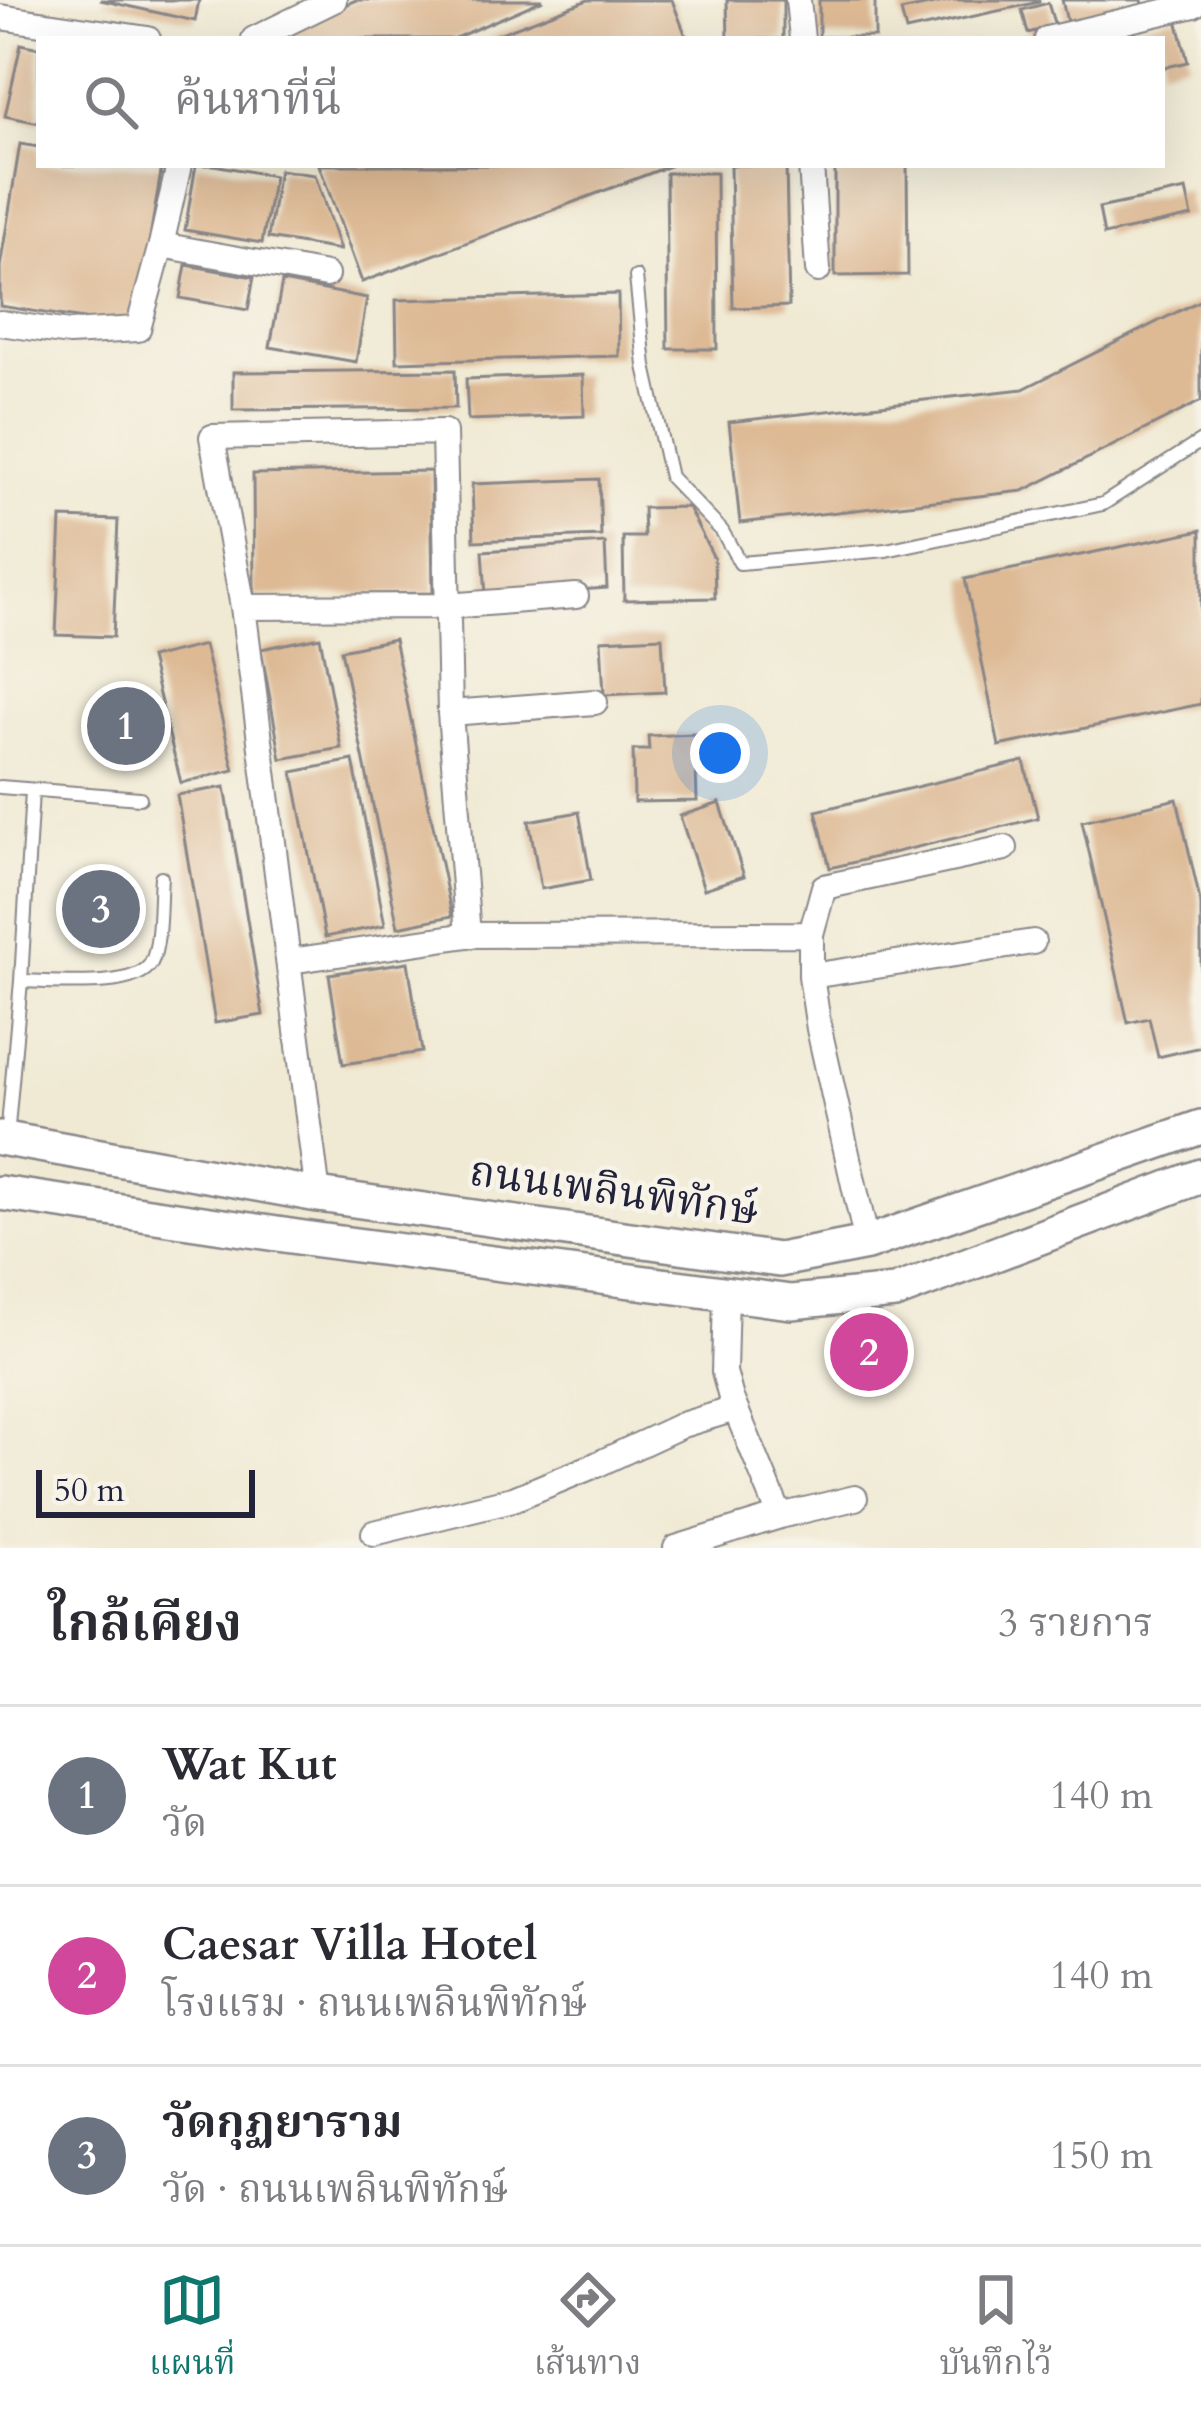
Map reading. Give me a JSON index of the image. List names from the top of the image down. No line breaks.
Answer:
{"streets":{"main road":["ถนนเพลินพิทักษ์"]},"scale_bar":"50 m","page":{"search":"ค้นหาที่นี่","pins":["1","3","2"],"scale":"50 m","heading":["ใกล้เคียง","3 รายการ"],"list":[{"mark":"1","name":"Wat Kut","note":"วัด","value":"140 m"},{"mark":"2","name":"Caesar Villa Hotel","note":"โรงแรม · ถนนเพลินพิทักษ์","value":"140 m"},{"mark":"3","name":"วัดกุฏยาราม","note":"วัด · ถนนเพลินพิทักษ์","value":"150 m"}],"nav":["แผนที่","เส้นทาง","บันทึกไว้"]}}
